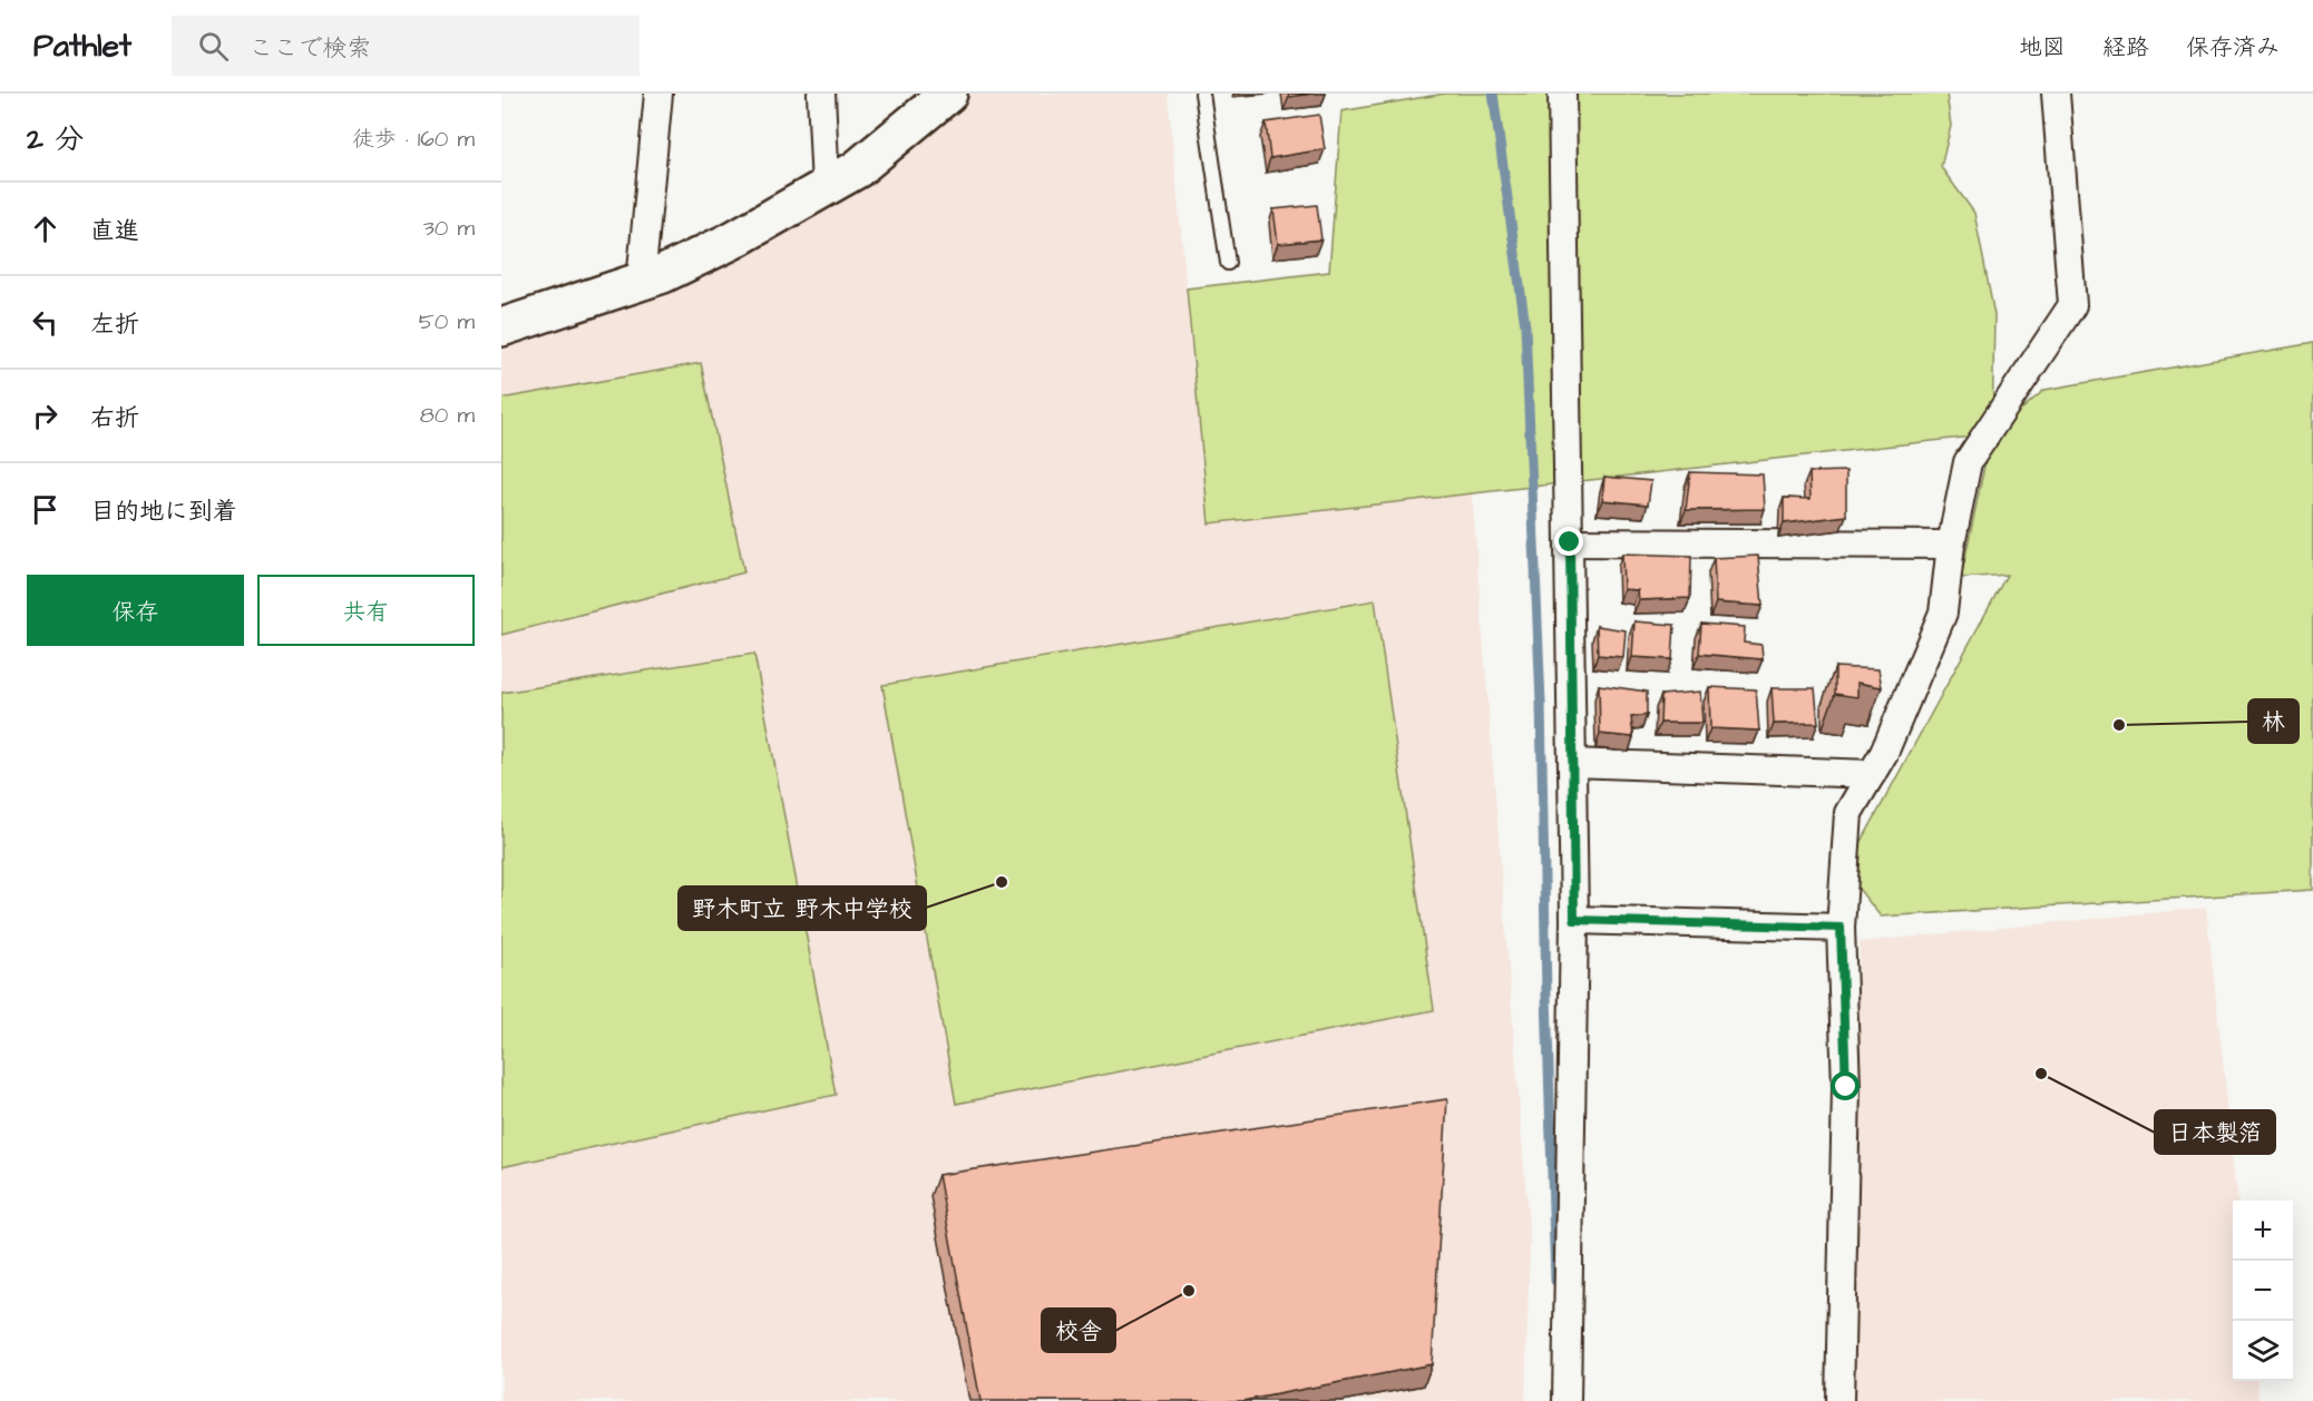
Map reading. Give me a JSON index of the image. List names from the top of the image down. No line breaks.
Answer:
{"places":["林","野木町立 野木中学校","日本製箔","校舎"],"page":{"header":"Pathlet","search":"ここで検索","nav":["地図","経路","保存済み"],"heading":["2 分","徒歩 · 160 m"],"list":[["直進","30 m"],["左折","50 m"],["右折","80 m"],"目的地に到着"],"buttons":["保存","共有"],"map_buttons":["+","−"]}}
